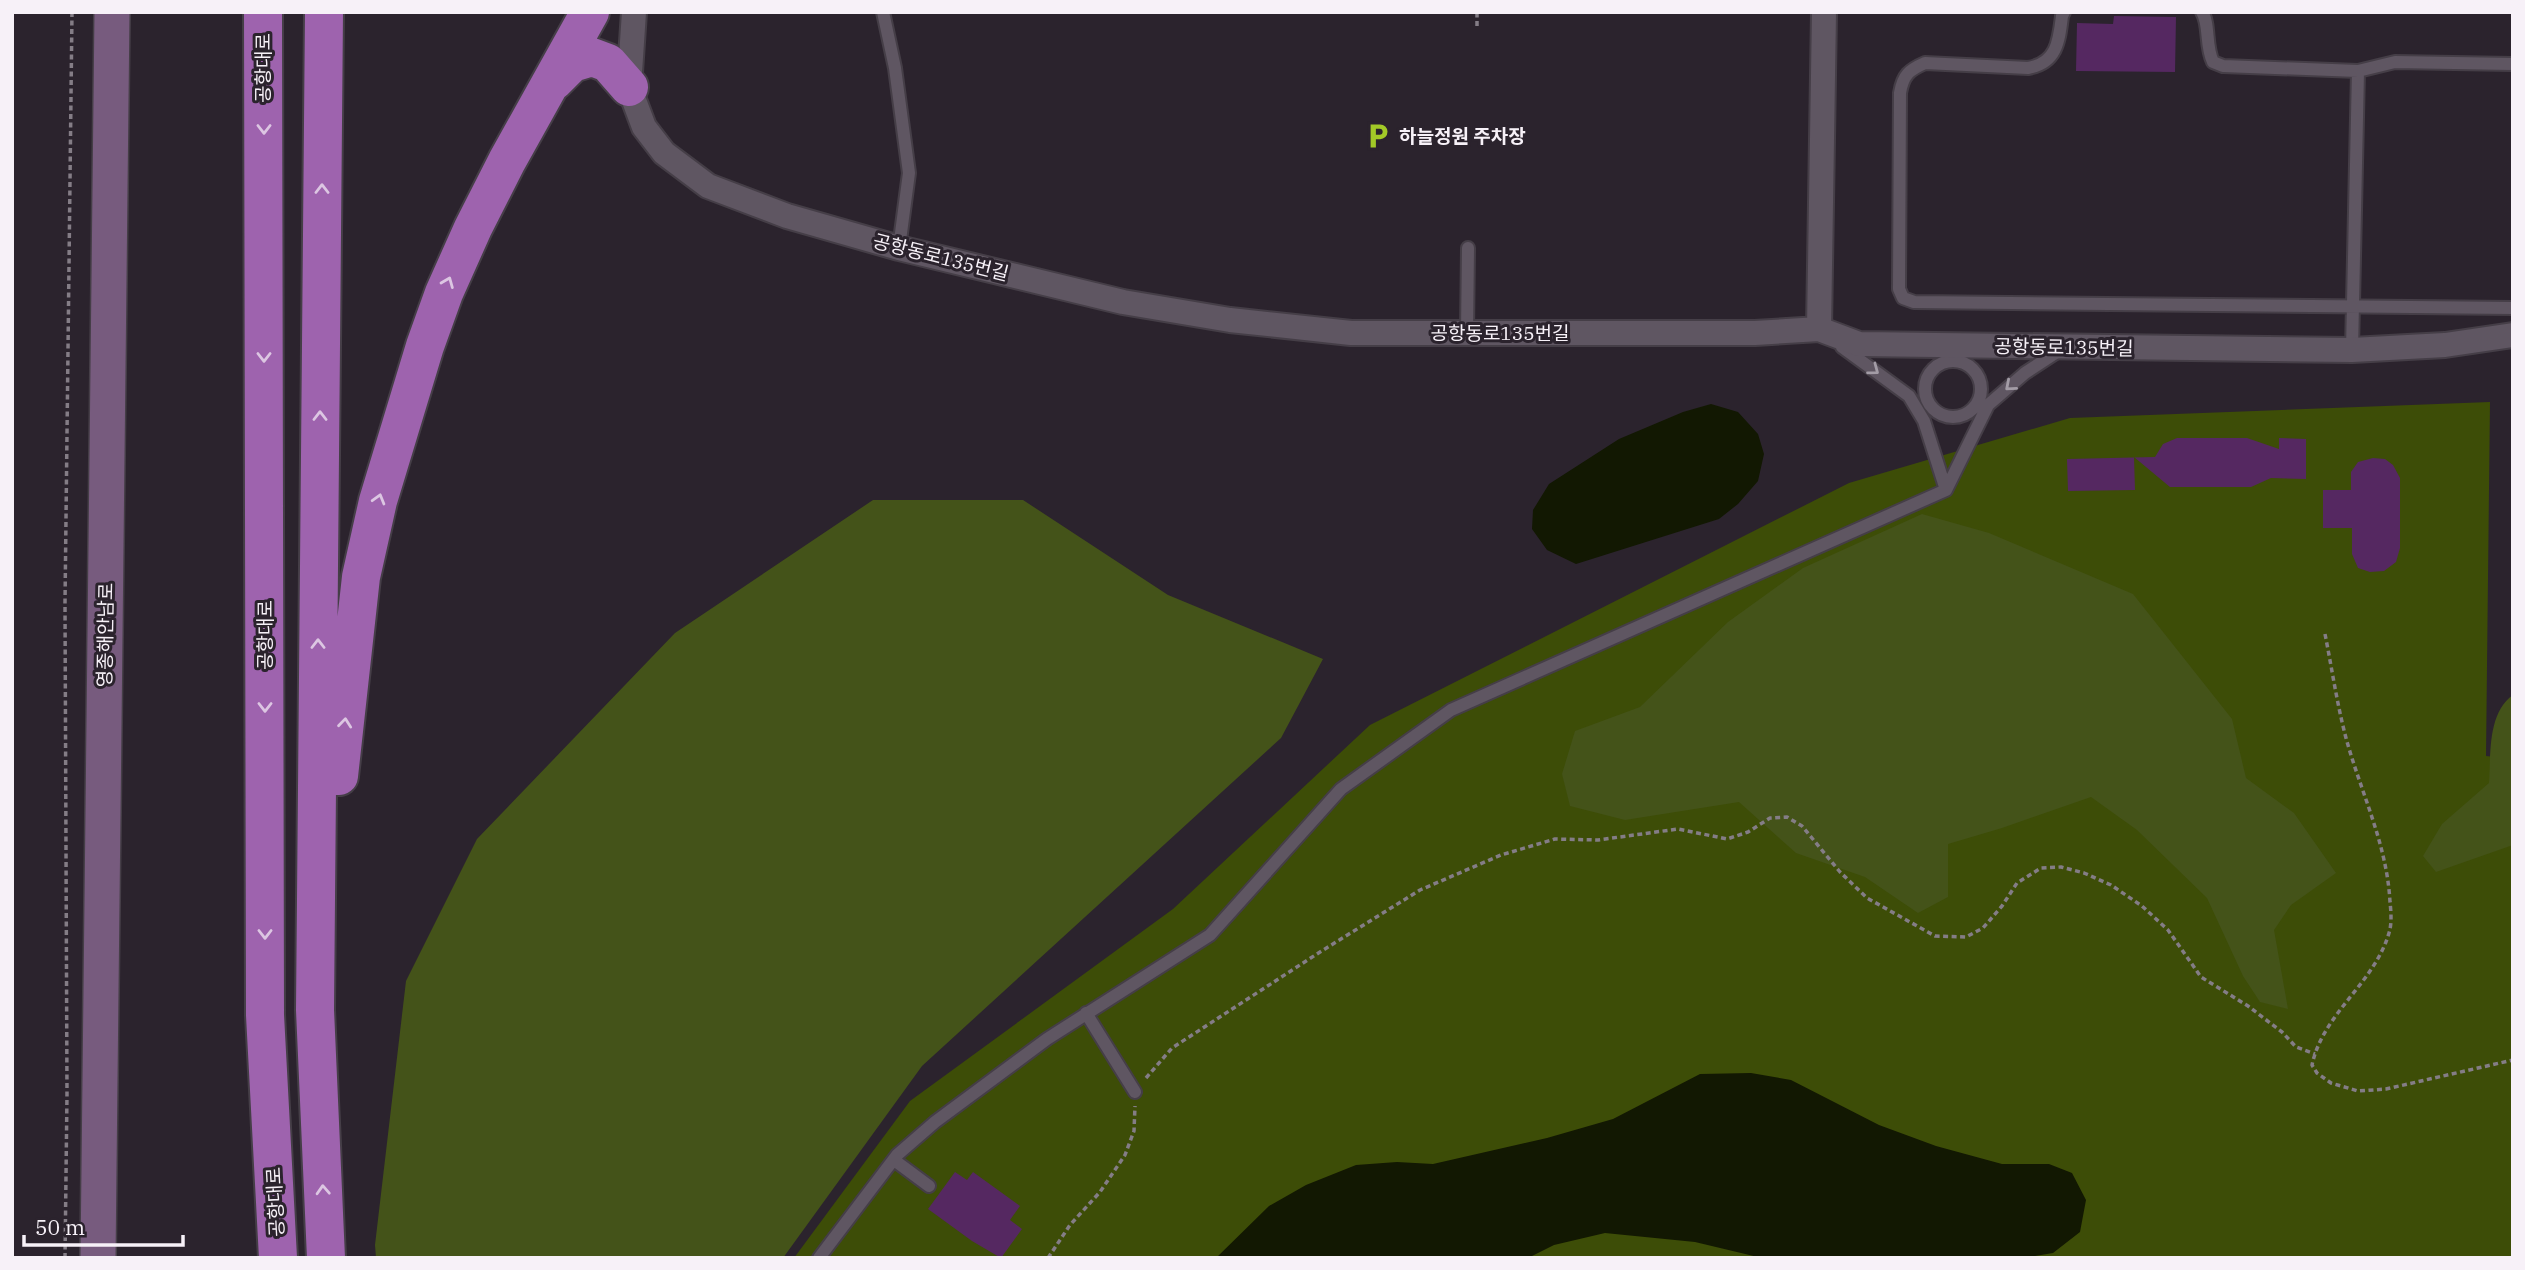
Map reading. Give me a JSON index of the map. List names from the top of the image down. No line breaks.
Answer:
{"streets":{"highway":["공항대로"],"main road":["영종해안남로"],"street":["공항동로135번길"]},"places":{"parking":["하늘정원 주차장"]},"scale_bar":"50 m"}
